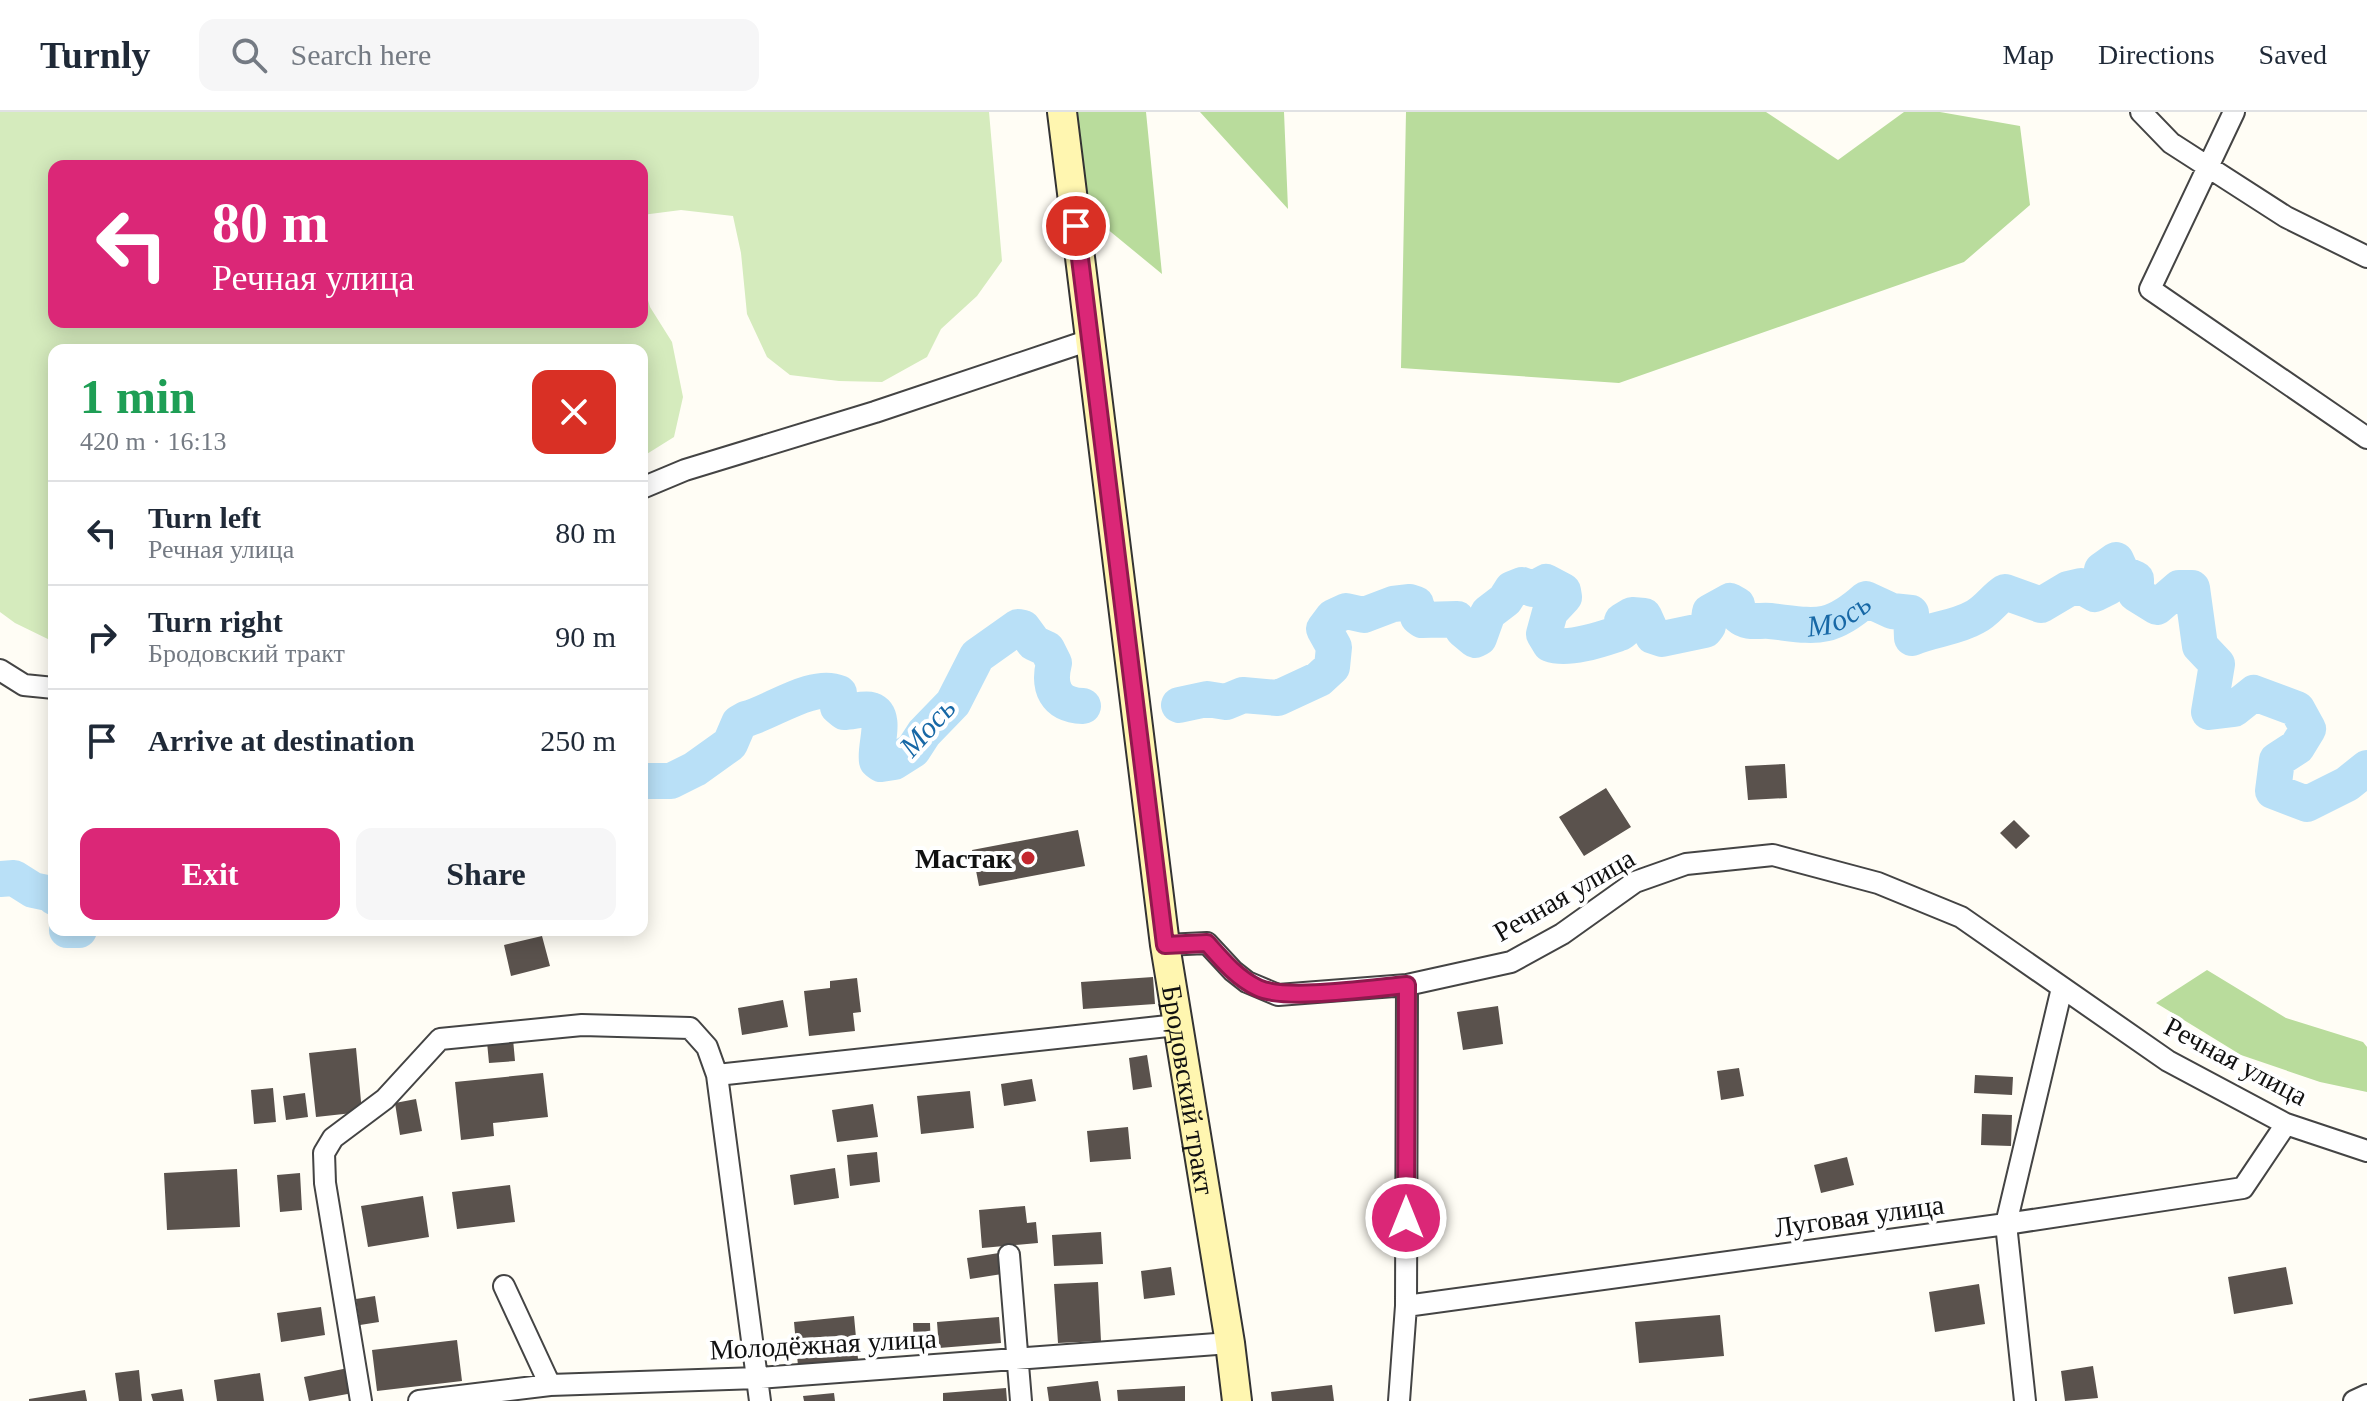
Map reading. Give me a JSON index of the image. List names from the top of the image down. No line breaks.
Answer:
{"streets":{"main road":["Бродовский тракт"],"street":["Речная улица","Луговая улица","Молодёжная улица"]},"crossings":[["Речная улица","Бродовский тракт"],["Речная улица","Луговая улица"],["Бродовский тракт","Молодёжная улица"]],"water":["Мось"],"places":["Мастак"],"page":{"header":"Turnly","search":"Search here","nav":["Map","Directions","Saved"],"turn":["80 m","Речная улица"],"heading":["1 min","420 m · 16:13"],"list":[{"name":"Turn left","note":"Речная улица","value":"80 m"},{"name":"Turn right","note":"Бродовский тракт","value":"90 m"},{"name":"Arrive at destination","value":"250 m"}],"buttons":["Exit","Share"]}}
